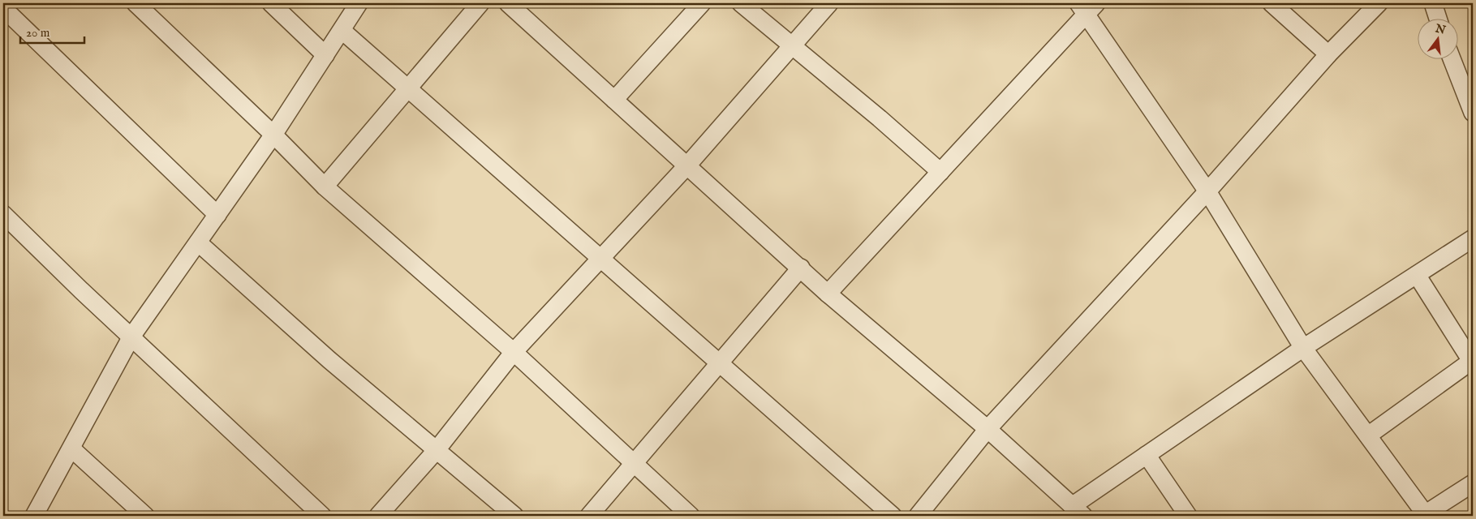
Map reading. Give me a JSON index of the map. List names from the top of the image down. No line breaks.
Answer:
{"scale_bar":"20 m","north":"top"}
